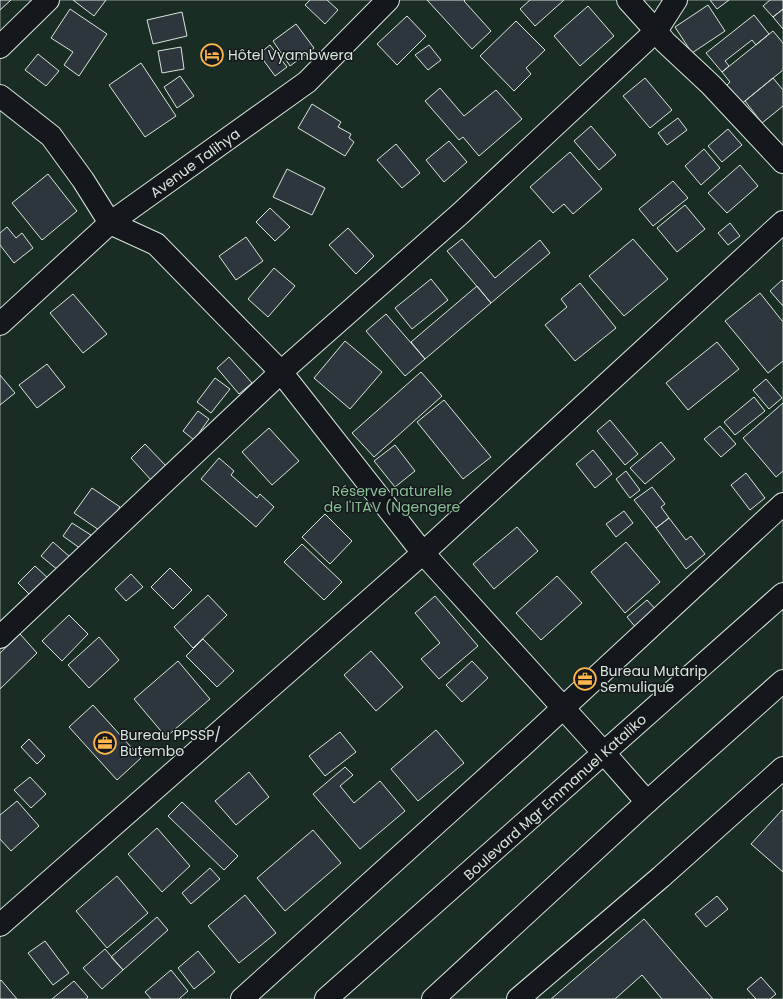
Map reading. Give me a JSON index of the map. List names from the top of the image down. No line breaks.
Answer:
{"streets":{"street":["Avenue Talihya","Boulevard Mgr Emmanuel Kataliko"]},"parks":["Réserve naturelle de l'ITAV (Ngengere"],"places":{"hotel":["Hôtel Vyambwera"],"office":["Bureau Mutarip Semulique","Bureau PPSSP/ Butembo"]}}
